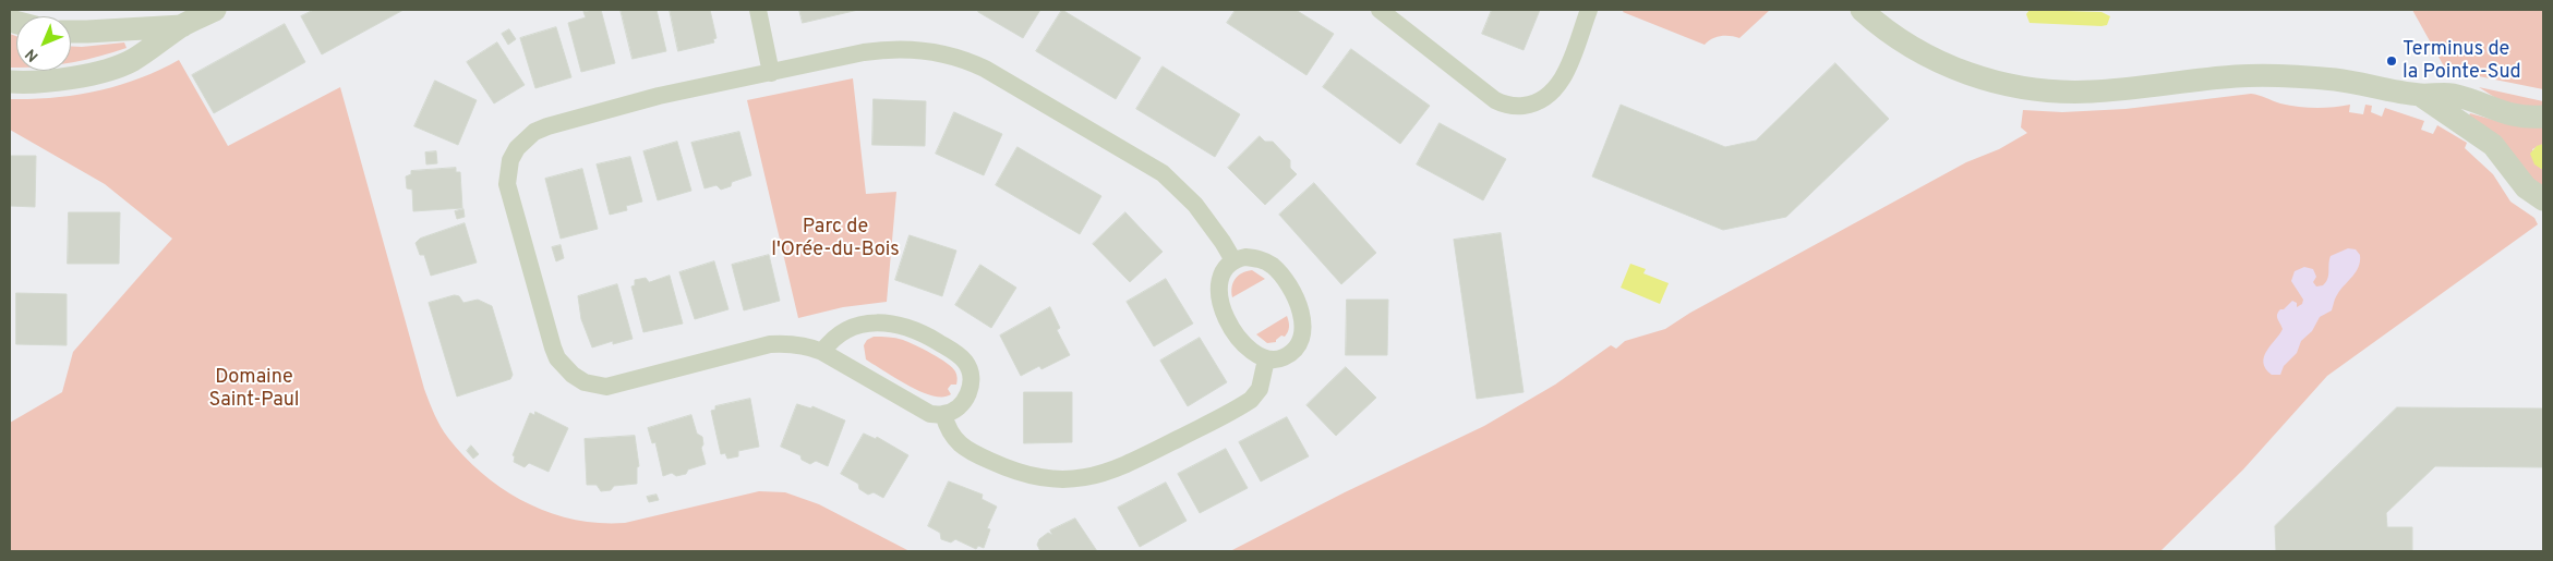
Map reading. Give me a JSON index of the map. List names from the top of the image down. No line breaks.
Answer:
{"parks":["Parc de l'Orée-du-Bois","Domaine Saint-Paul"],"places":["Terminus de la Pointe-Sud"],"north":"bottom left"}
